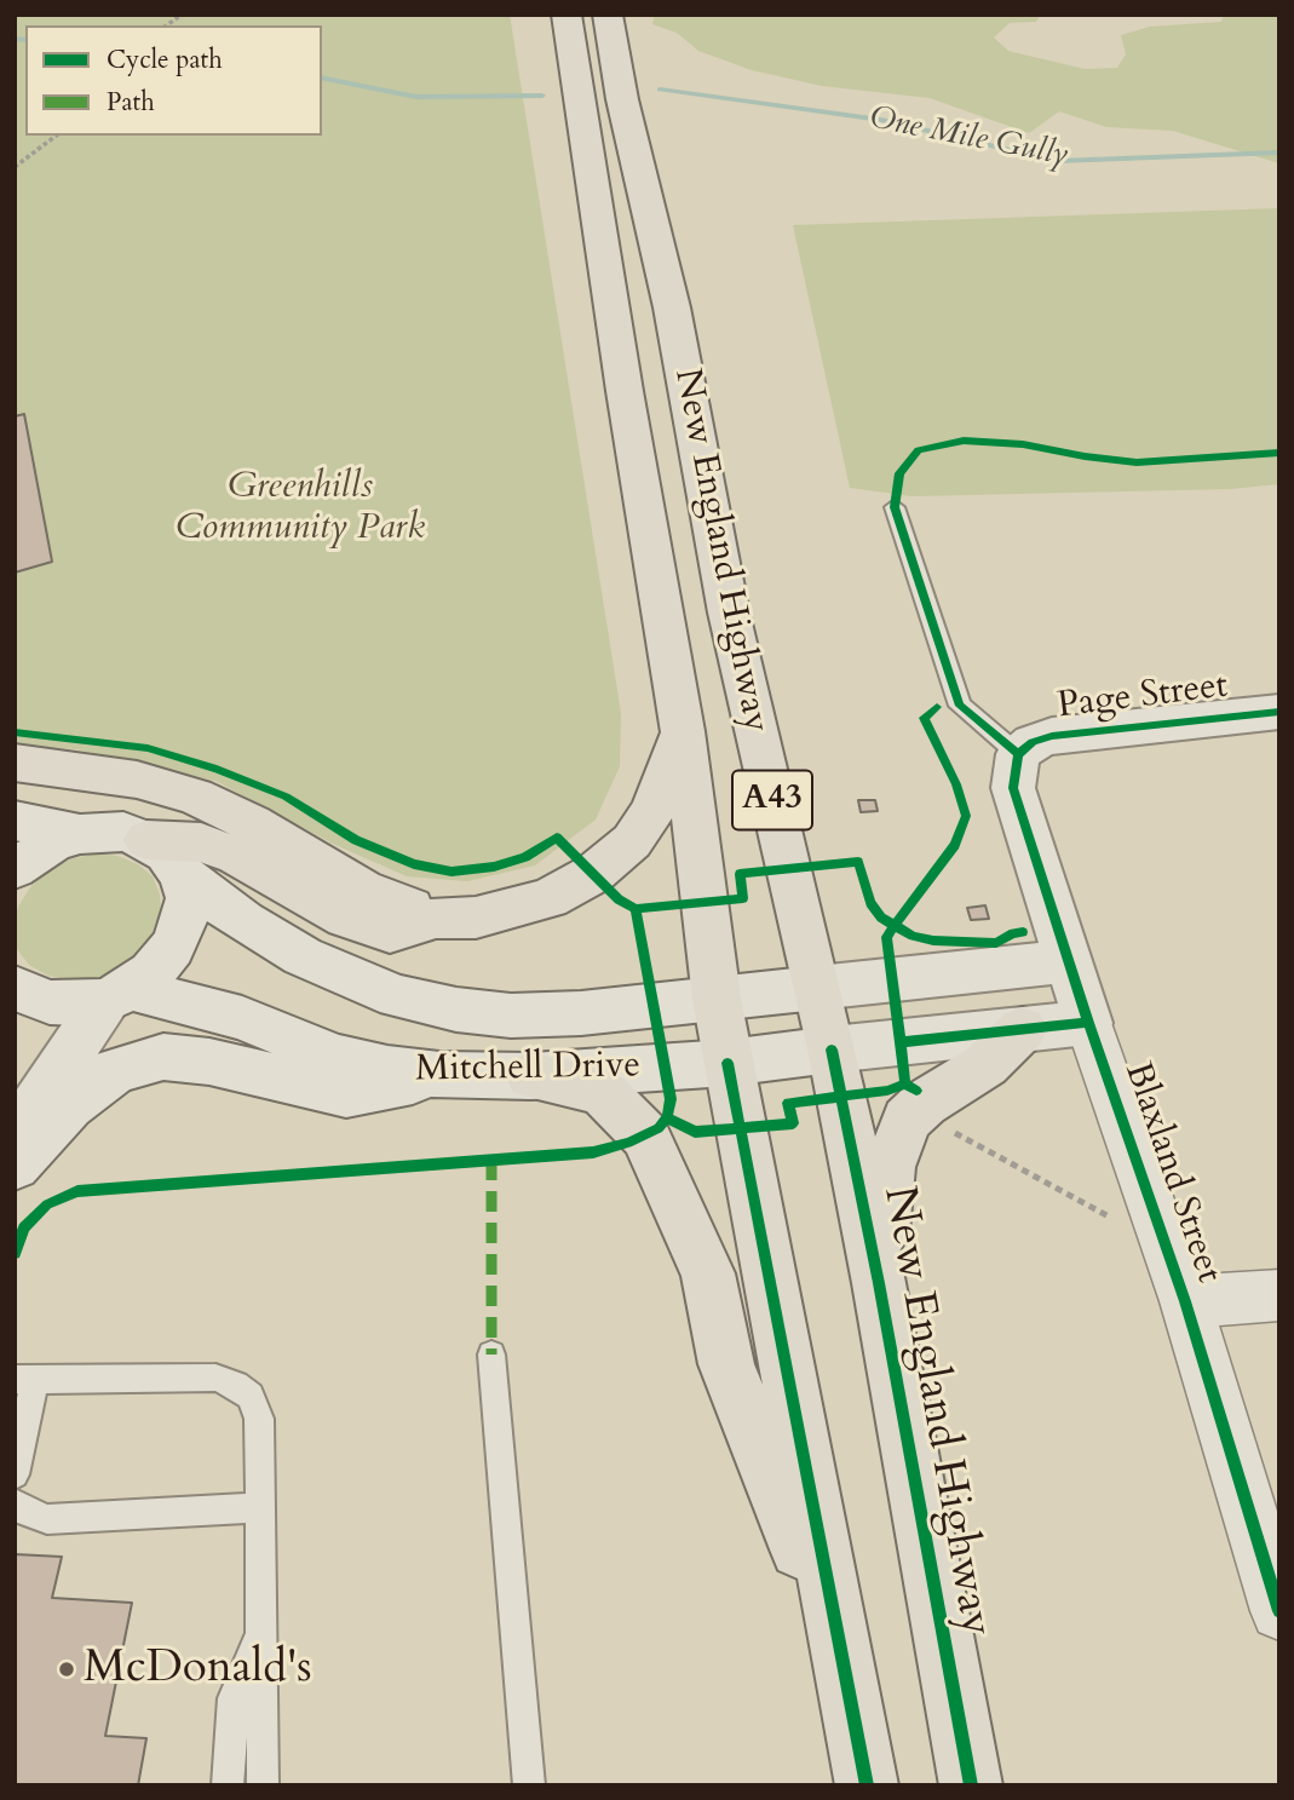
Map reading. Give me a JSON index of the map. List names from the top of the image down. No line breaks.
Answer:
{"streets":{"highway":["New England Highway","A43"],"main road":["Page Street","Mitchell Drive","Blaxland Street"]},"crossings":[["New England Highway","Mitchell Drive"],["Page Street","Blaxland Street"],["Mitchell Drive","Blaxland Street"]],"water":["One Mile Gully"],"parks":["Greenhills Community Park"],"places":["McDonald's"],"legend":["Cycle path","Path"]}
